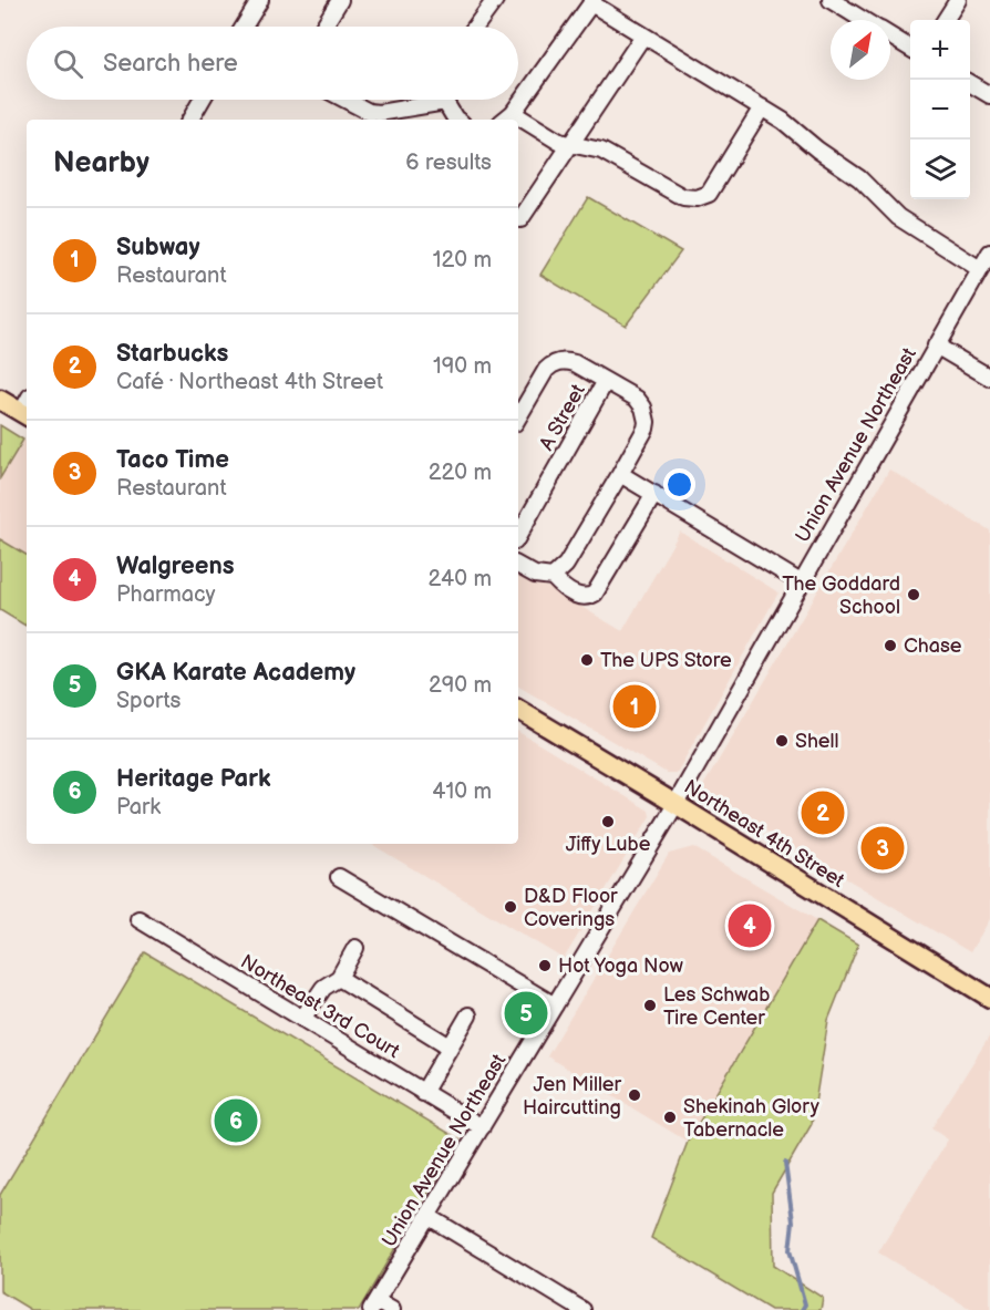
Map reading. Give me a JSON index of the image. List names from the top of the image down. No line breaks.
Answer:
{"streets":{"main road":["Northeast 4th Street"],"street":["A Street","Union Avenue Northeast","Northeast 3rd Court"]},"crossings":[["Union Avenue Northeast","Northeast 4th Street"],["Union Avenue Northeast","Northeast 3rd Court"]],"places":["The Goddard School","Chase","The UPS Store","Shell","Jiffy Lube","D&D Floor Coverings","Hot Yoga Now","Les Schwab Tire Center","Jen Miller Haircutting","Shekinah Glory Tabernacle"],"north":"top right","page":{"map_buttons":["+","−"],"search":"Search here","heading":["Nearby","6 results"],"list":[{"mark":"1","name":"Subway","note":"Restaurant","value":"120 m"},{"mark":"2","name":"Starbucks","note":"Café · Northeast 4th Street","value":"190 m"},{"mark":"3","name":"Taco Time","note":"Restaurant","value":"220 m"},{"mark":"4","name":"Walgreens","note":"Pharmacy","value":"240 m"},{"mark":"5","name":"GKA Karate Academy","note":"Sports","value":"290 m"},{"mark":"6","name":"Heritage Park","note":"Park","value":"410 m"}],"pins":["1","2","3","4","5","6"]}}
